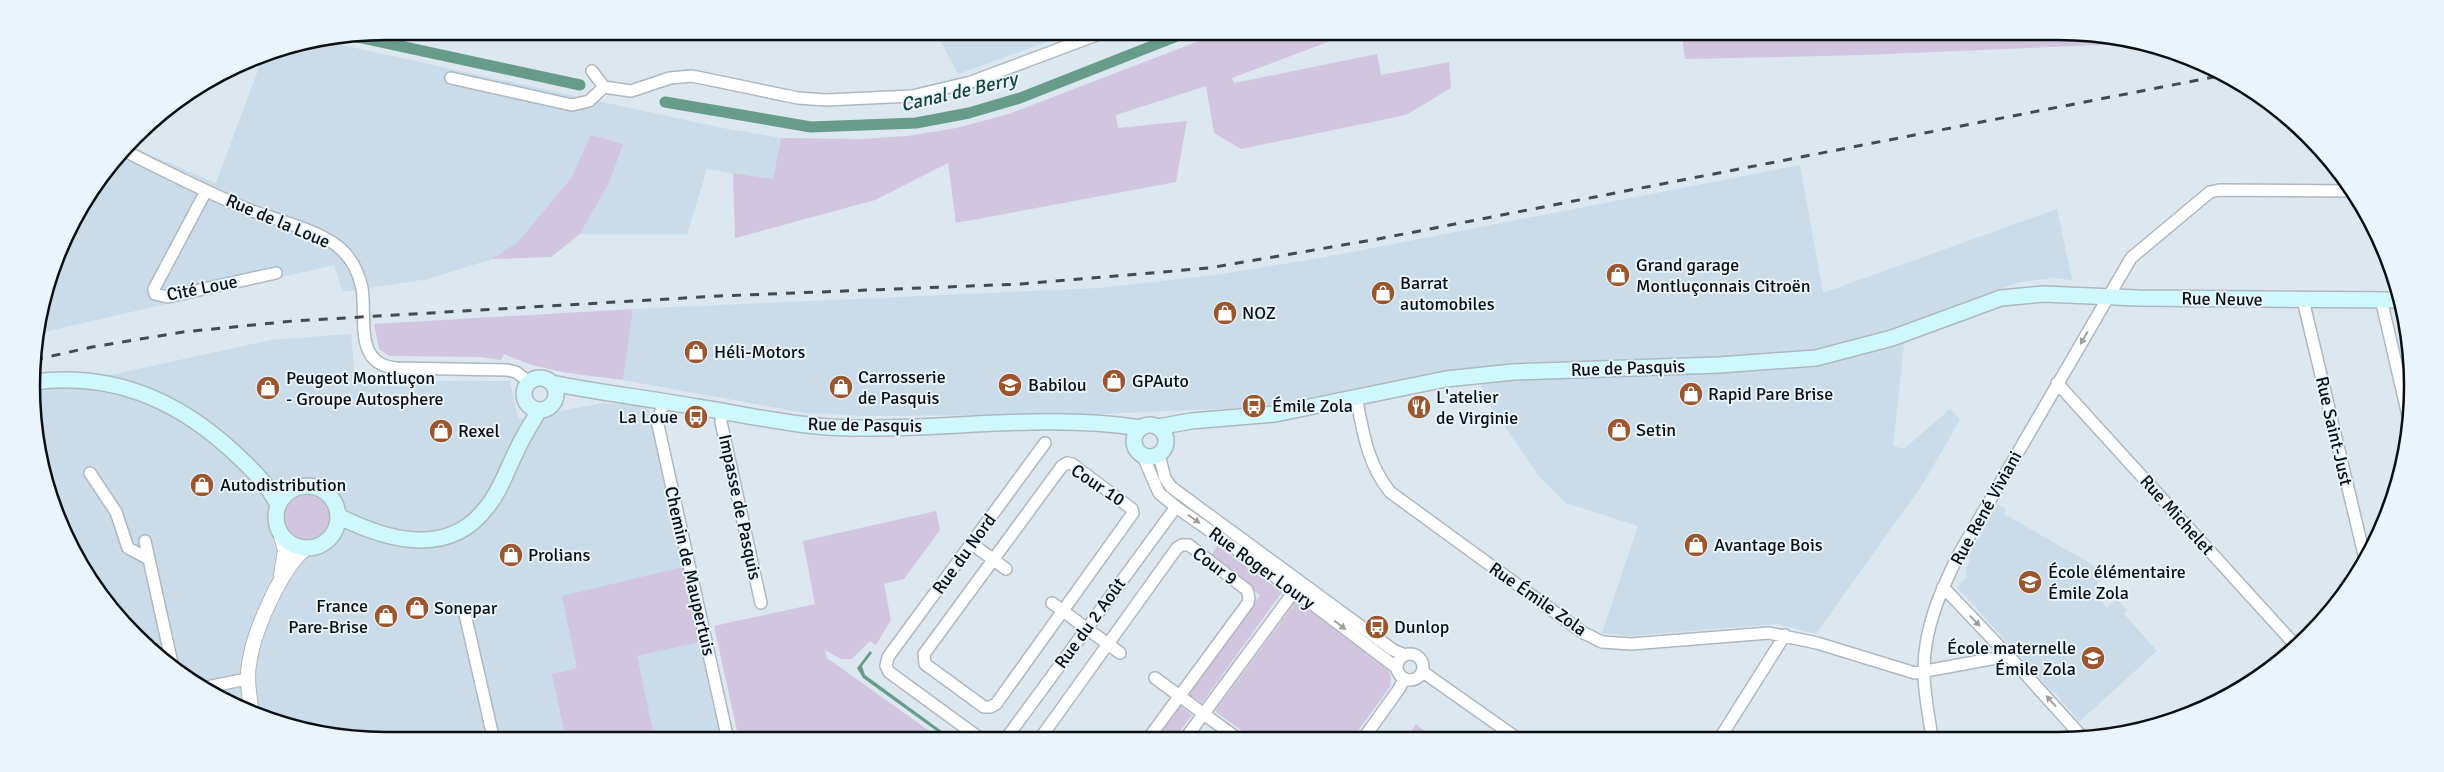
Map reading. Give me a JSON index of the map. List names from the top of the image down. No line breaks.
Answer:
{"streets":{"main road":["Rue Neuve","Rue de Pasquis"],"street":["Rue de la Loue","Cité Loue","Rue Saint-Just","Cour 10","Impasse de Pasquis","Rue René Viviani","Rue Michelet","Rue du Nord","Cour 9","Rue Roger Loury","Chemin de Maupertuis","Rue Émile Zola","Rue du 2 Août"]},"crossings":[["Rue de la Loue","Cité Loue"],["Rue de la Loue","Rue de Pasquis"],["Rue Neuve","Rue de Pasquis"],["Rue Neuve","Rue Saint-Just"],["Rue Neuve","Rue René Viviani"],["Rue de Pasquis","Impasse de Pasquis"],["Rue de Pasquis","Rue Roger Loury"],["Rue de Pasquis","Chemin de Maupertuis"],["Rue de Pasquis","Rue Émile Zola"],["Rue René Viviani","Rue Michelet"],["Rue René Viviani","Rue Émile Zola"],["Rue Roger Loury","Rue du 2 Août"]],"water":["Canal de Berry"],"places":{"shop":["Grand garage Montluçonnais Citroën","Barrat automobiles","NOZ","Héli-Motors","GPAuto","Carrosserie de Pasquis","Peugeot Montluçon - Groupe Autosphere","Rapid Pare Brise","Setin","Rexel","Autodistribution","Avantage Bois","Prolians","Sonepar","France Pare-Brise"],"school or university":["Babilou","École élémentaire Émile Zola","École maternelle Émile Zola"],"bus stop":["Émile Zola","La Loue","Dunlop"],"restaurant":["L'atelier de Virginie"]}}
